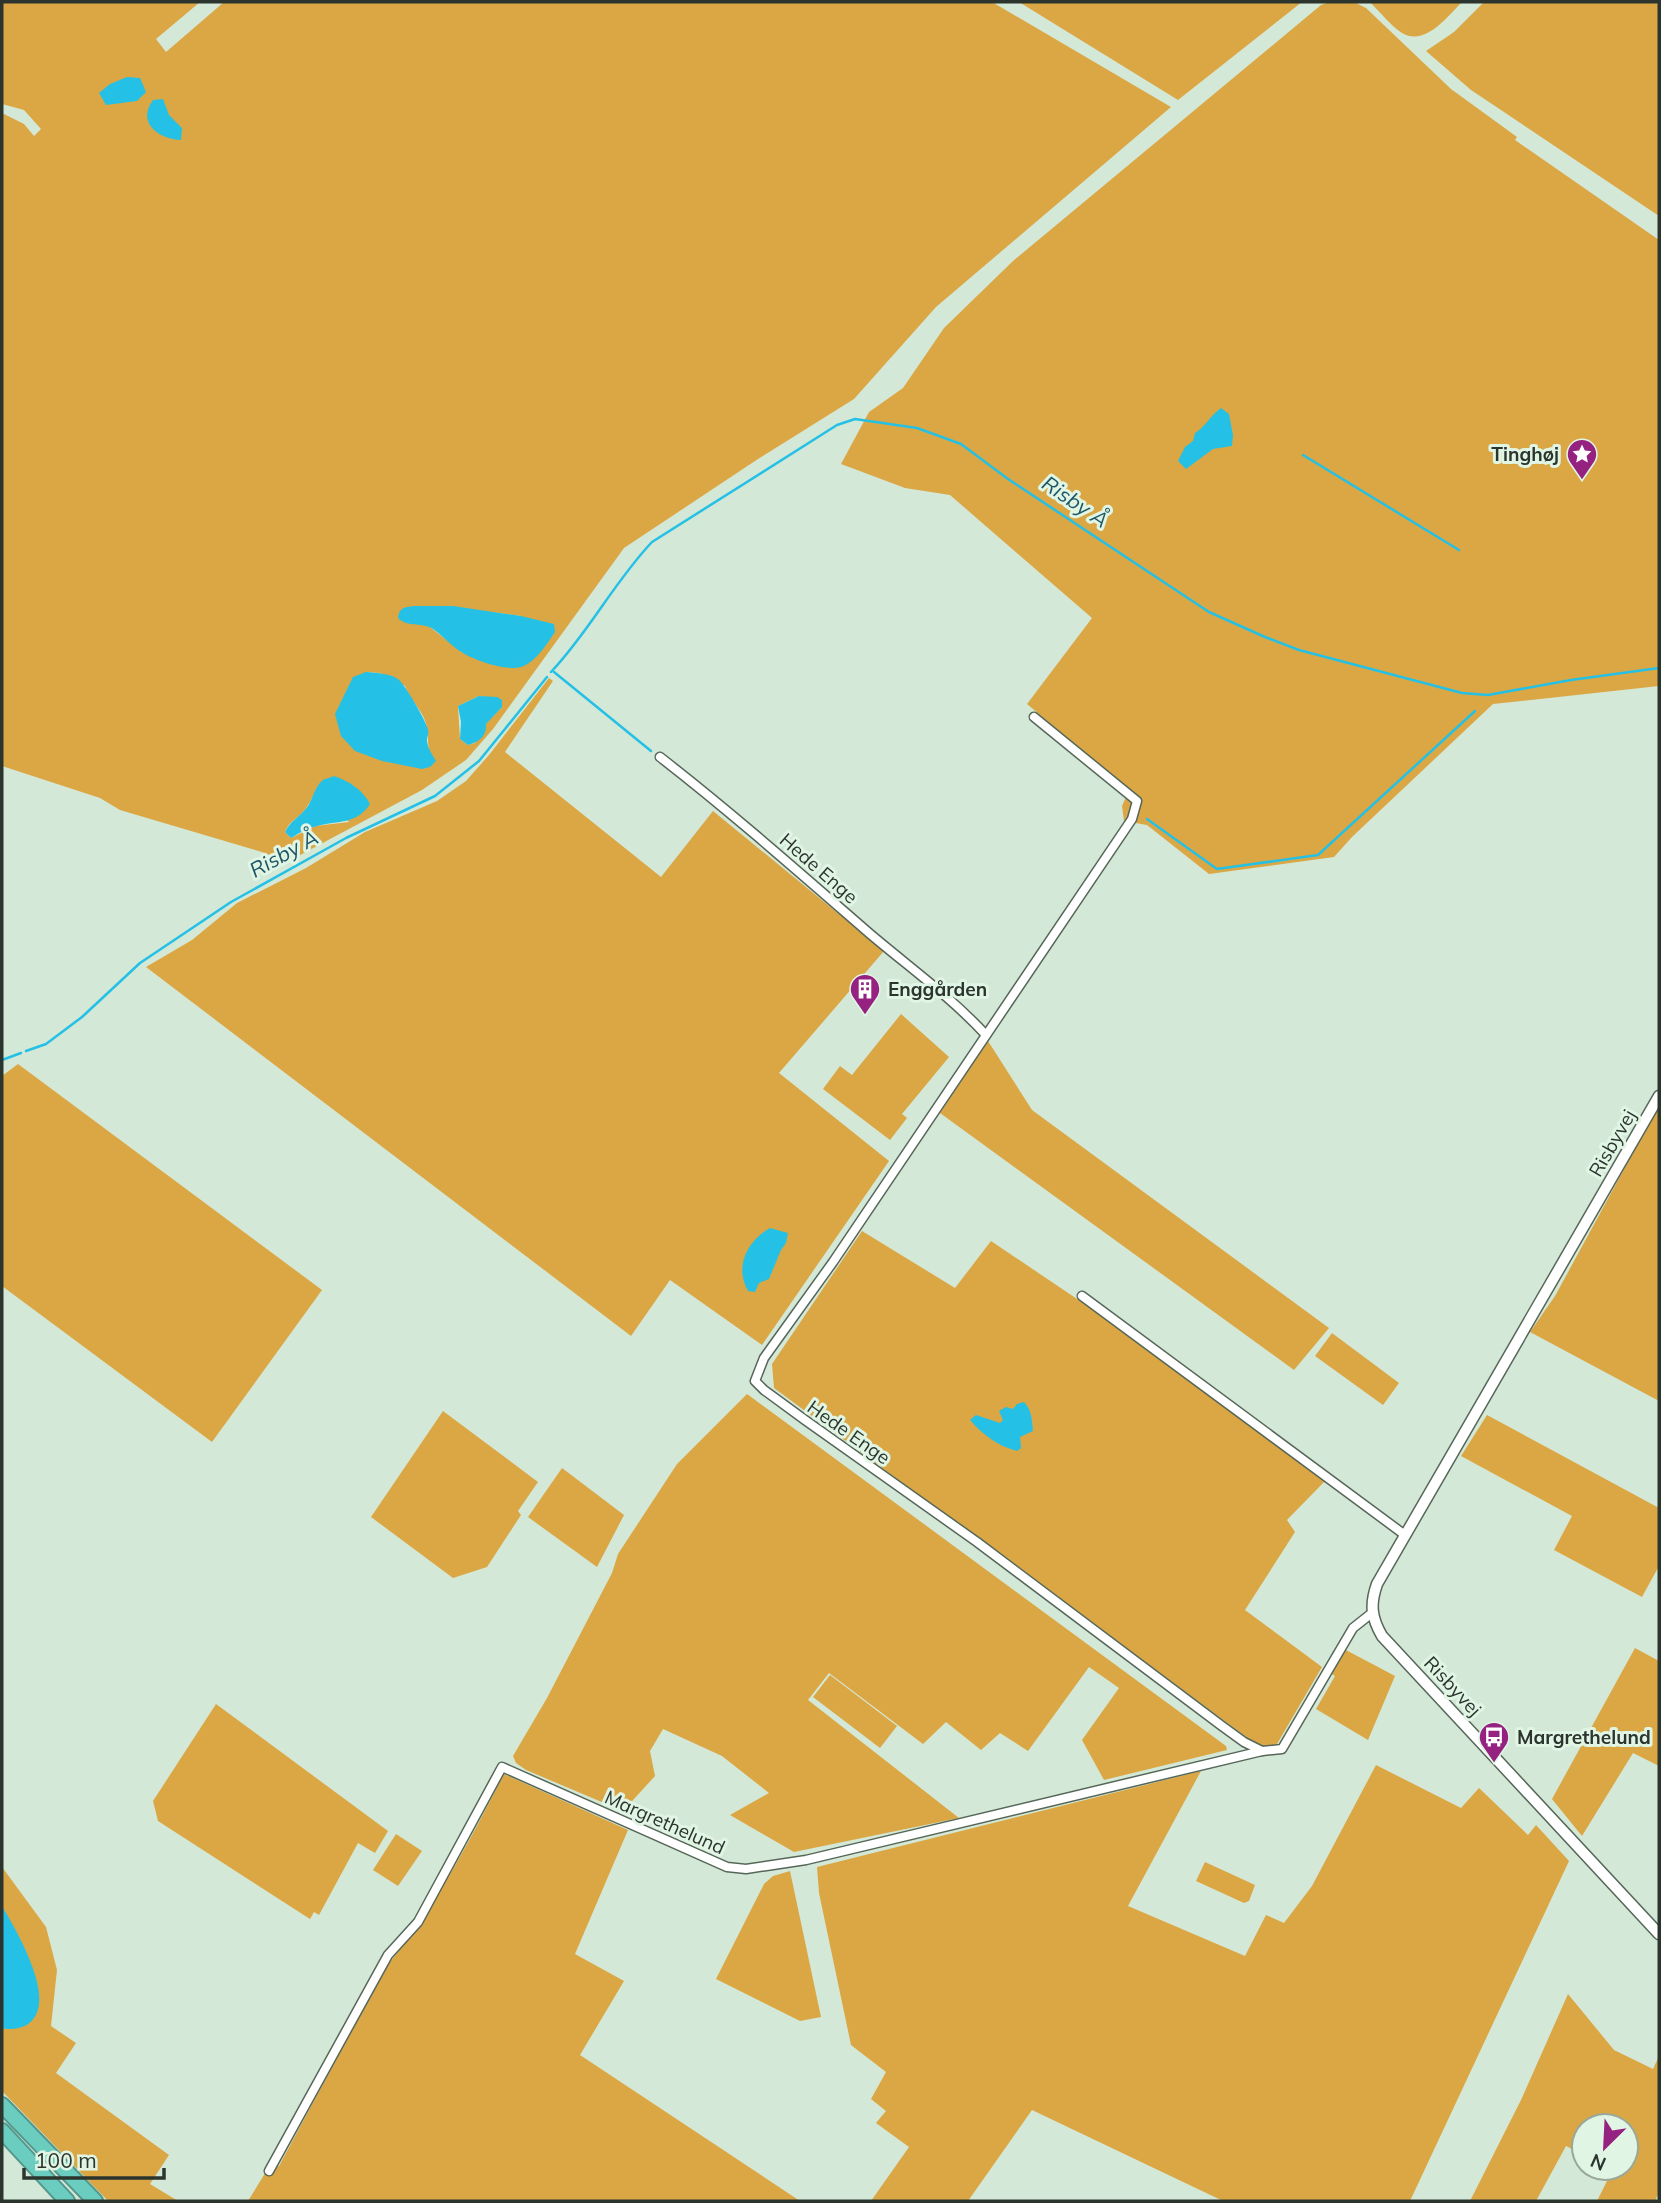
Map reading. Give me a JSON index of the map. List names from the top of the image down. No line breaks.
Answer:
{"streets":{"street":["Hede Enge","Risbyvej","Margrethelund"]},"crossings":[["Hede Enge","Margrethelund"],["Risbyvej","Margrethelund"]],"water":["Risby Å"],"places":{"place":["Tinghøj"],"building":["Enggården"],"bus stop":["Margrethelund"]},"scale_bar":"100 m","north":"bottom left"}
